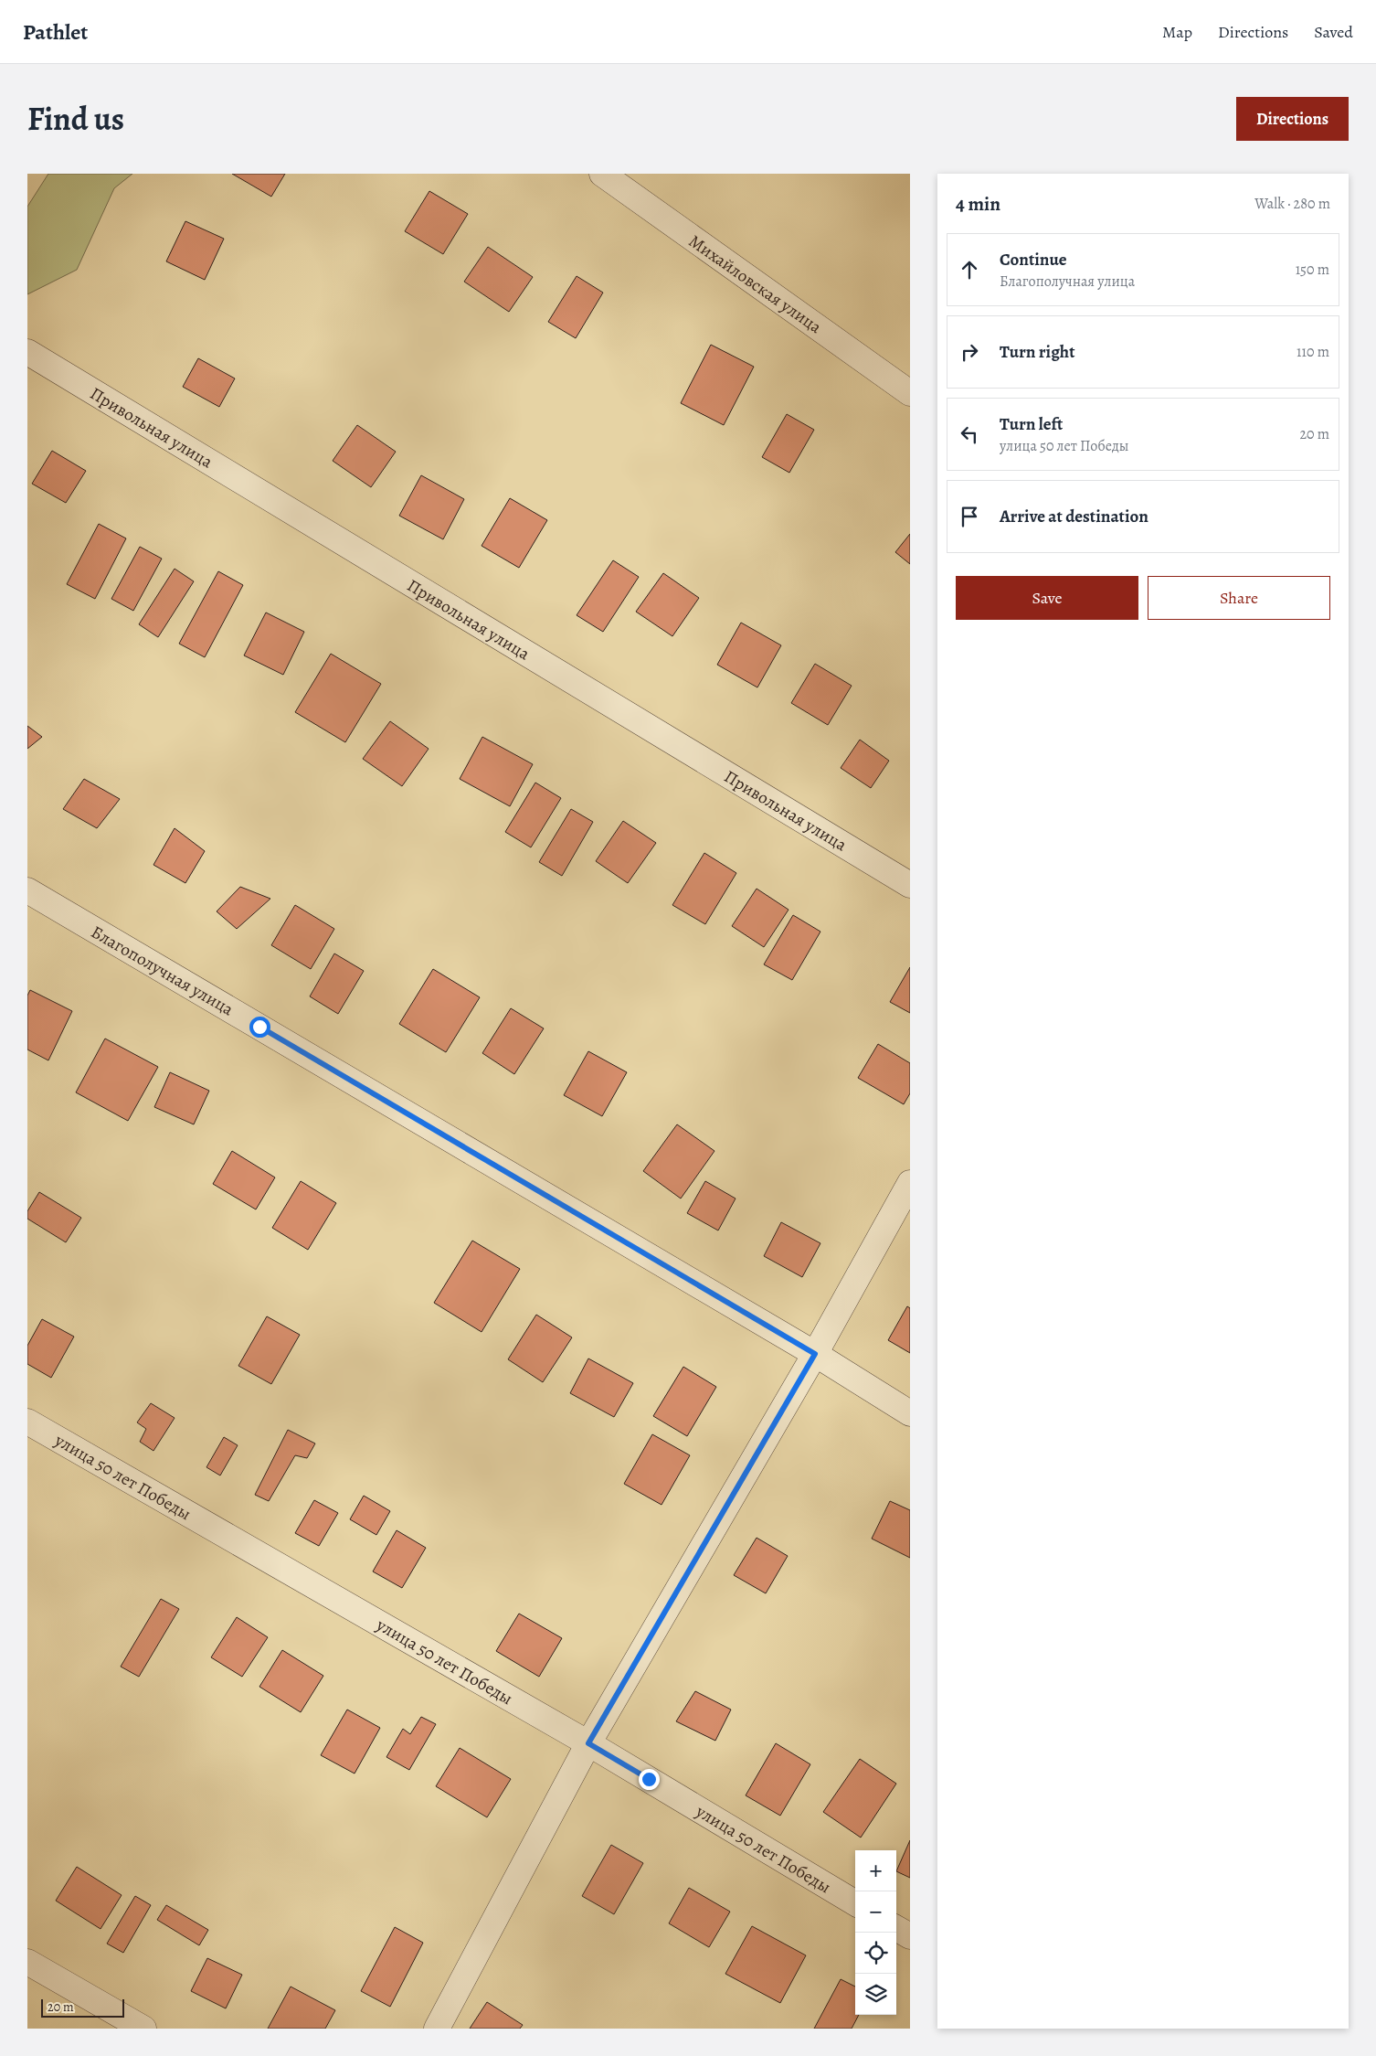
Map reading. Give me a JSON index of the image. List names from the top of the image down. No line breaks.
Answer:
{"streets":{"street":["Михайловская улица","Привольная улица","Благополучная улица","улица 50 лет Победы"]},"scale_bar":"20 m","page":{"header":"Pathlet","nav":["Map","Directions","Saved"],"title":"Find us","buttons":["Directions",["Save","Share"]],"heading":["4 min","Walk · 280 m"],"list":[["Continue","Благополучная улица","150 m"],["Turn right","110 m"],["Turn left","улица 50 лет Победы","20 m"],"Arrive at destination"],"map_buttons":["+","−"],"scale":"20 m"}}
